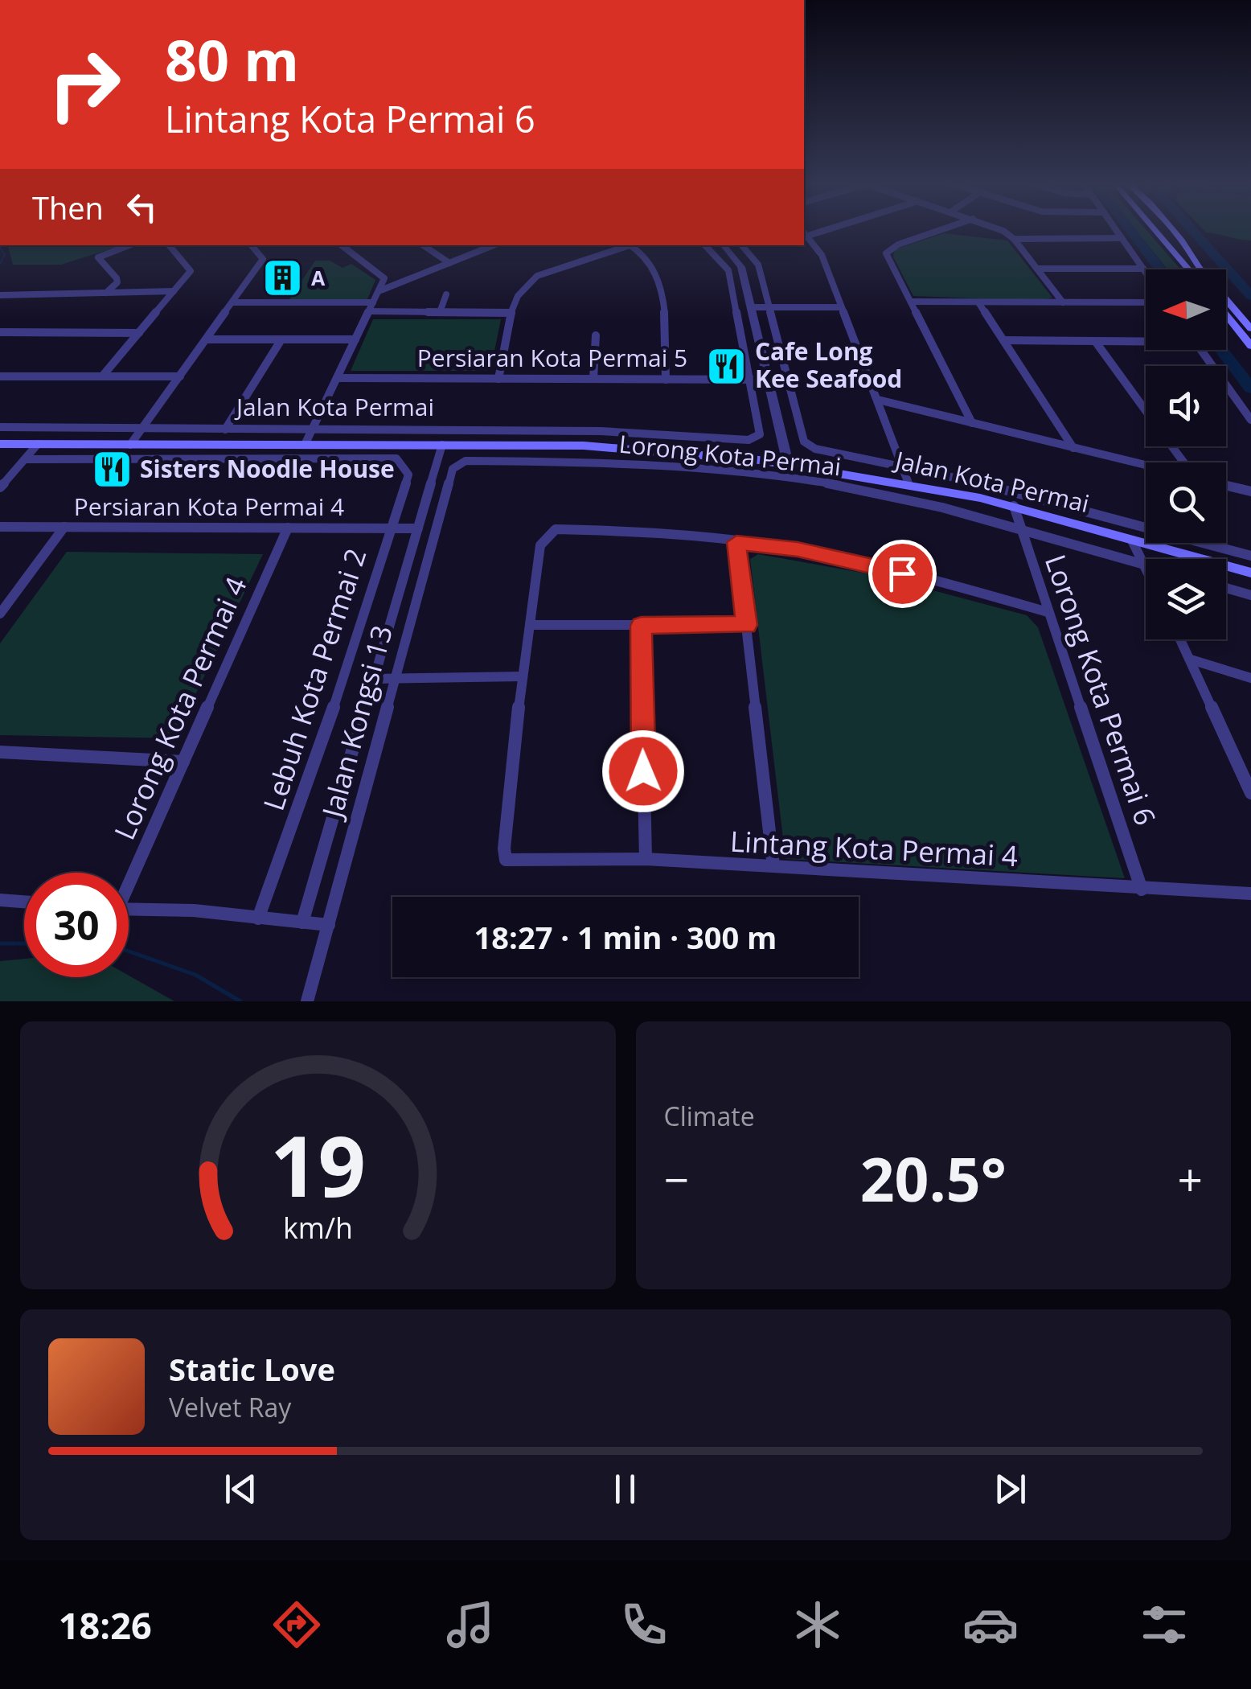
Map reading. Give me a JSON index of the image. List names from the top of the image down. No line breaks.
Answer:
{"streets":{"main road":["Jalan Kota Permai"],"street":["Persiaran Kota Permai 5","Lorong Kota Permai","Persiaran Kota Permai 4","Lebuh Kota Permai 2","Lorong Kota Permai 6","Lorong Kota Permai 4","Jalan Kongsi 13","Lintang Kota Permai 4"]},"crossings":[["Persiaran Kota Permai 5","Jalan Kota Permai"],["Jalan Kota Permai","Lebuh Kota Permai 2"],["Jalan Kota Permai","Lorong Kota Permai 6"],["Lorong Kota Permai","Lorong Kota Permai 6"],["Lorong Kota Permai","Jalan Kongsi 13"],["Persiaran Kota Permai 4","Lebuh Kota Permai 2"],["Persiaran Kota Permai 4","Lorong Kota Permai 4"],["Lorong Kota Permai 6","Lintang Kota Permai 4"]],"places":{"building":["A"],"restaurant":["Cafe Long Kee Seafood","Sisters Noodle House"]},"north":"left","page":{"turn":["80 m","Lintang Kota Permai 6"],"then":"Then","limit":"30","trip":"18:27 · 1 min · 300 m","tile":"Climate","heat":["−","20.5°","+"],"song":["Static Love","Velvet Ray"],"tabs":"18:26","gauge":["19","km/h"]}}
